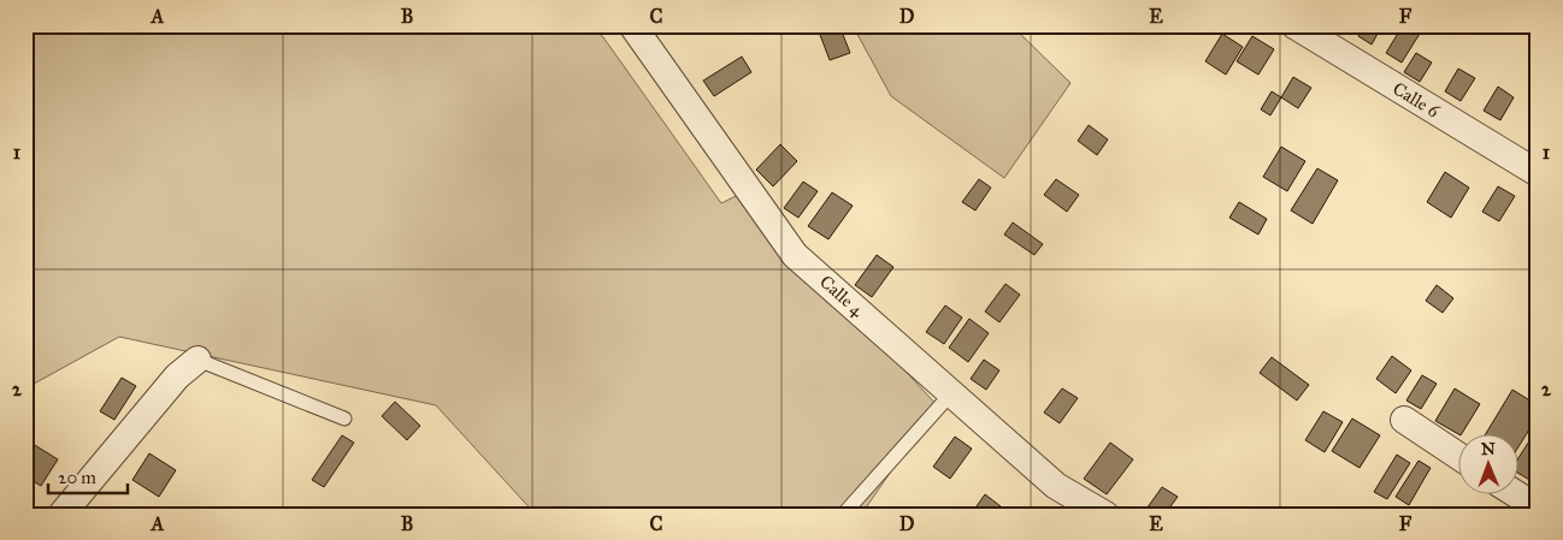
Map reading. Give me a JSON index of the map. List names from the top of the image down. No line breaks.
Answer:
{"streets":{"street":["Calle 6","Calle 4"]},"scale_bar":"20 m","north":"top","grid":{"columns":["A","B","C","D","E","F"],"rows":["1","2"]}}
